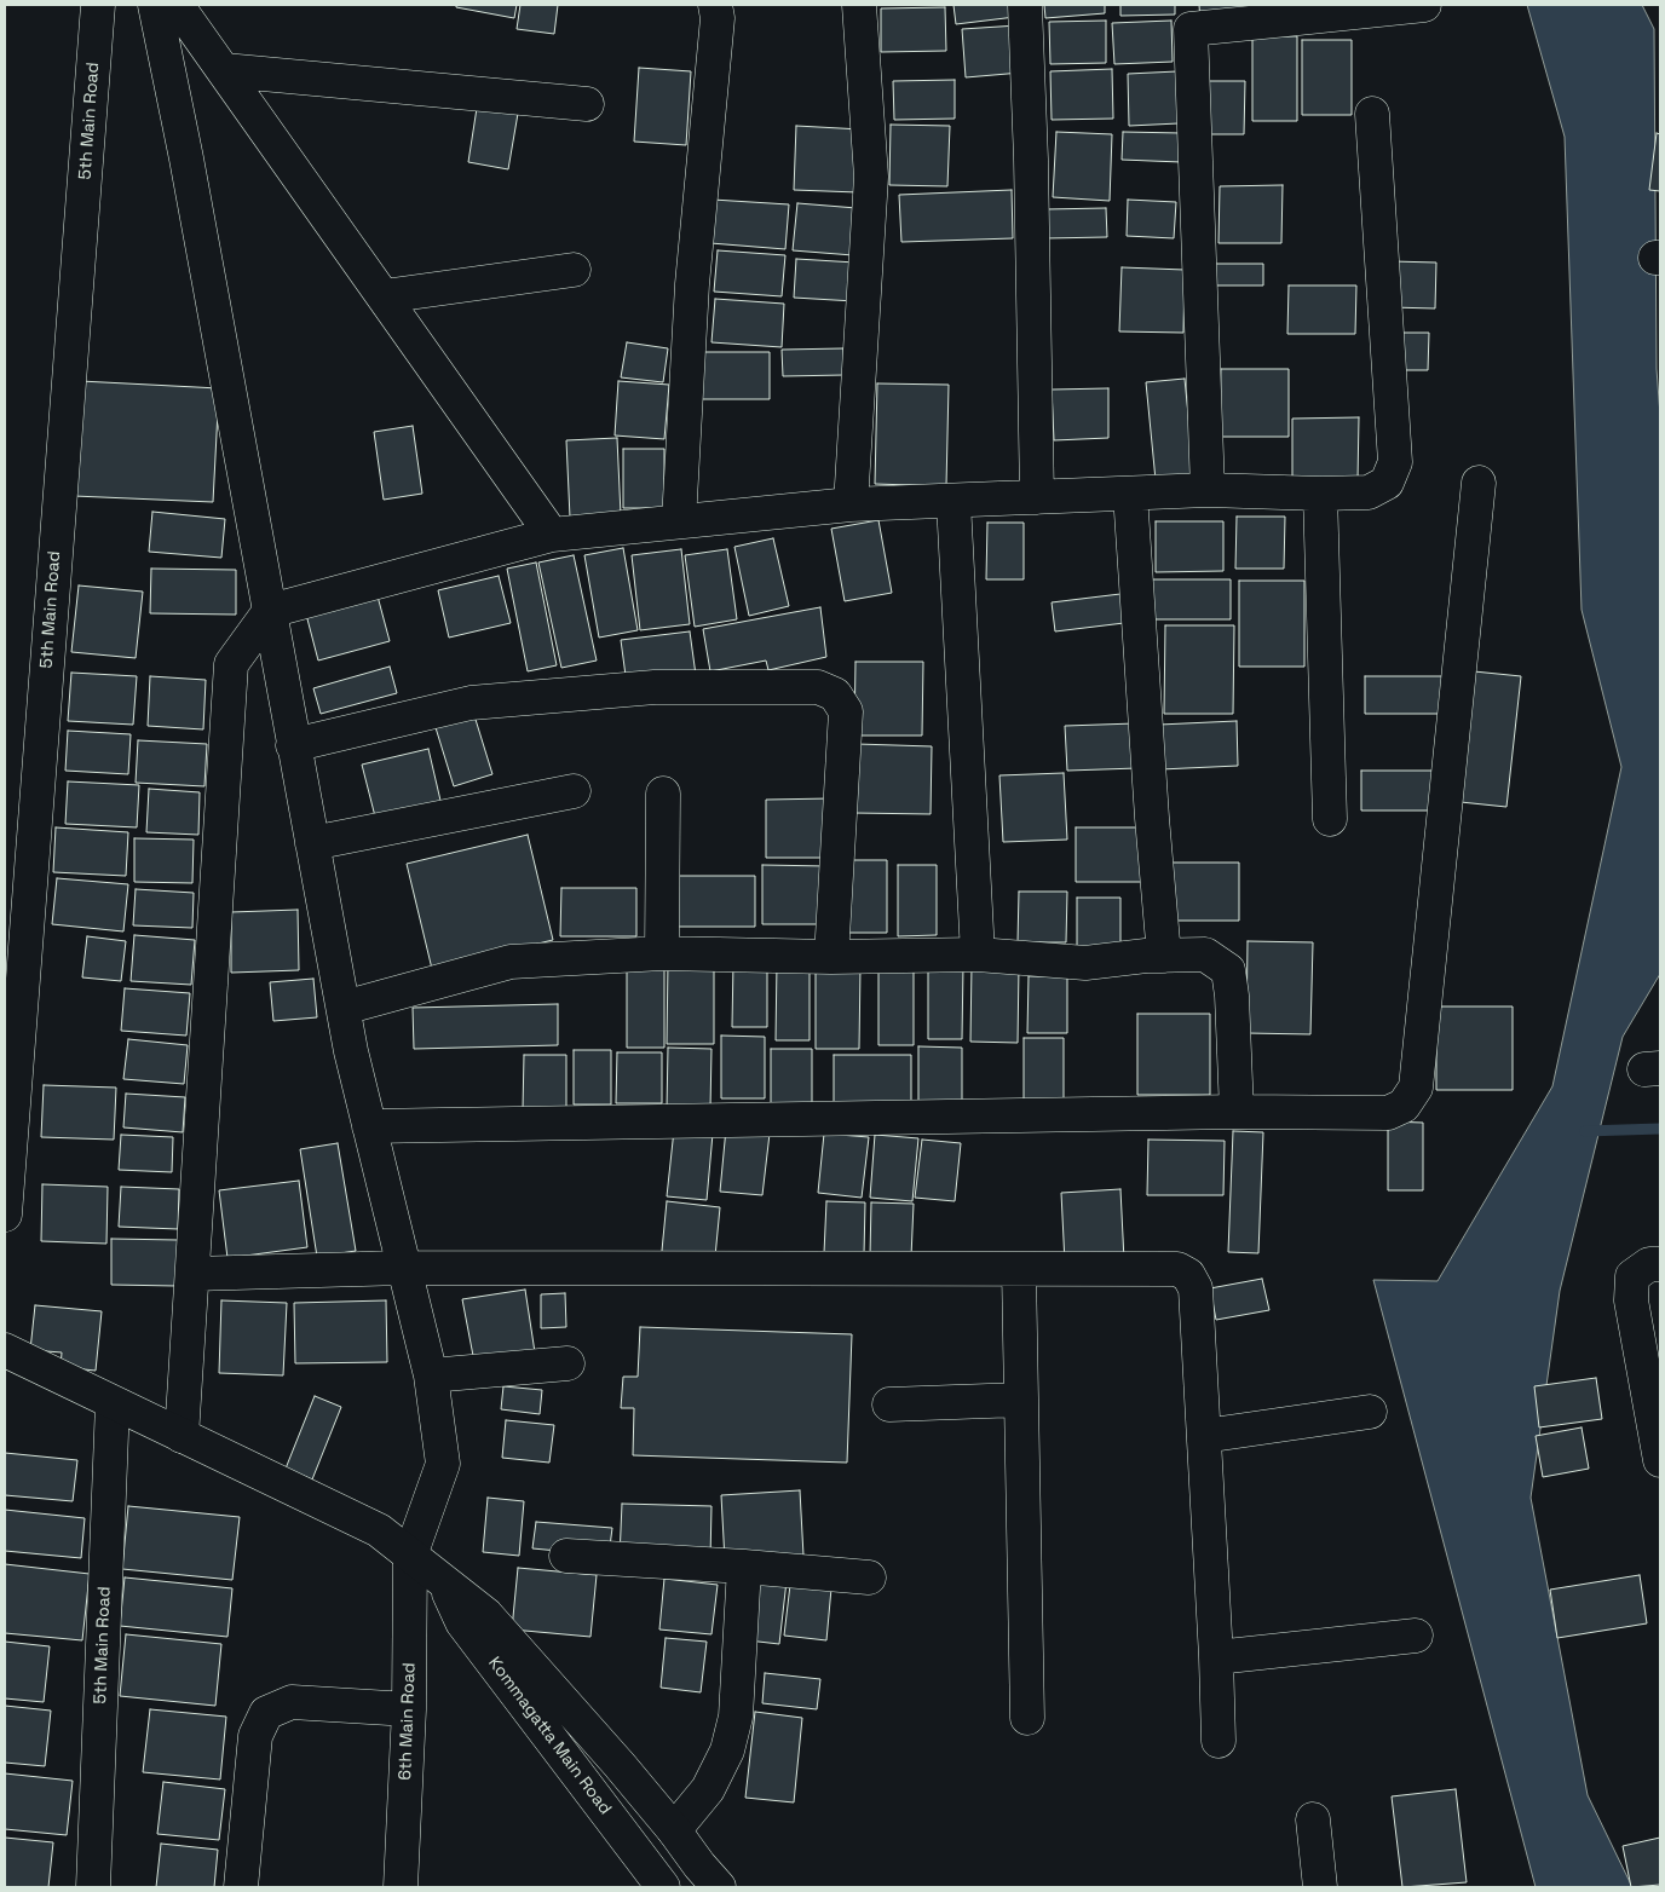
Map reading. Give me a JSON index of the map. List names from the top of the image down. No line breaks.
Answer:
{"streets":{"street":["5th Main Road","6th Main Road","Kommagatta Main Road"]}}
